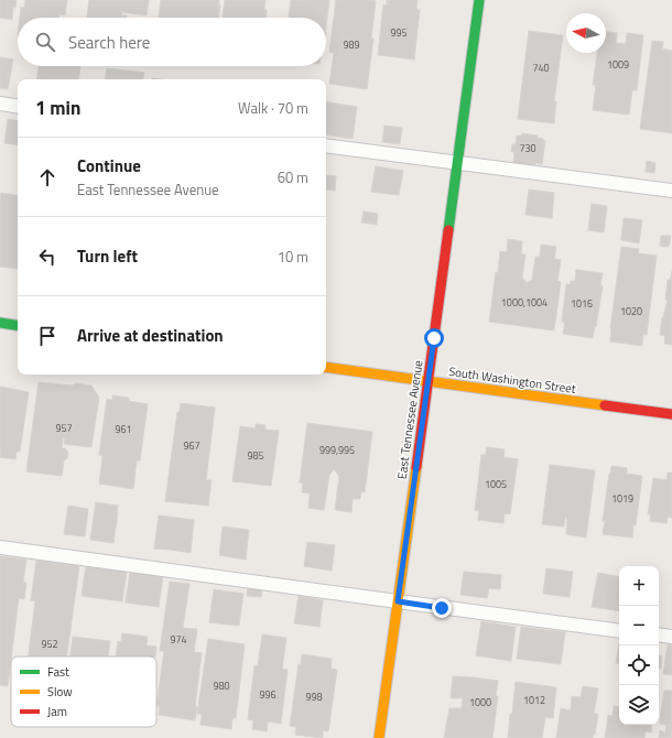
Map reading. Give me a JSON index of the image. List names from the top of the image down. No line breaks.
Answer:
{"streets":{"street":["South Washington Street","East Tennessee Avenue"]},"crossings":[["South Washington Street","East Tennessee Avenue"]],"house_numbers":["995","989","1009","740","730","1000,1004","1016","1020","957","961","967","999,995","985","1005","1019","974","952","980","996","998","1012","1000"],"legend":["Fast","Slow","Jam"],"north":"left","page":{"search":"Search here","heading":["1 min","Walk · 70 m"],"list":[["Continue","East Tennessee Avenue","60 m"],["Turn left","10 m"],"Arrive at destination"],"map_buttons":["+","−"]}}
